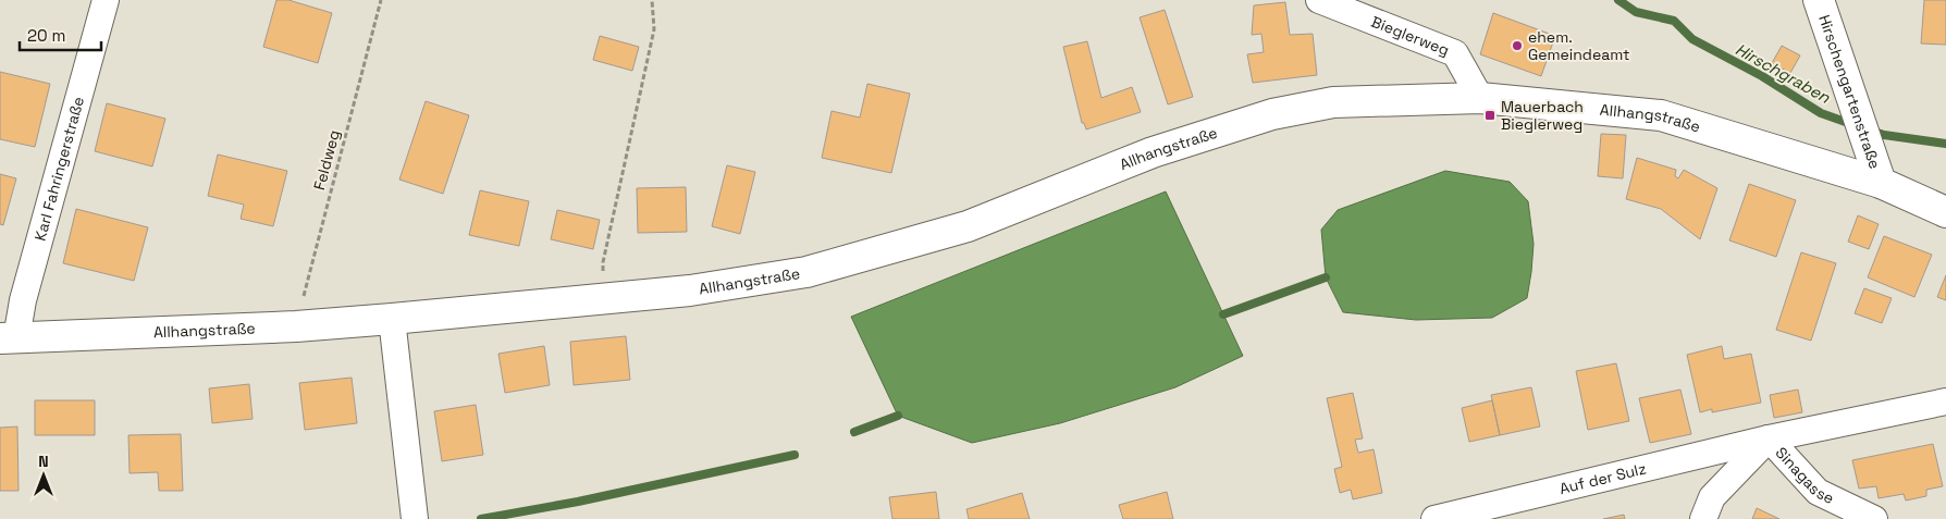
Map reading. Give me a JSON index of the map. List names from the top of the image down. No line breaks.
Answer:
{"streets":{"street":["Bieglerweg","Hirschengartenstraße","Allhangstraße","Karl Fahringerstraße","Sinagasse","Auf der Sulz"],"path":["Feldweg"]},"crossings":[["Bieglerweg","Allhangstraße"],["Hirschengartenstraße","Allhangstraße"],["Allhangstraße","Feldweg"],["Allhangstraße","Karl Fahringerstraße"],["Sinagasse","Auf der Sulz"]],"water":["Hirschgraben"],"places":{"other":["ehem. Gemeindeamt"],"transit":["Mauerbach Bieglerweg"]},"scale_bar":"20 m","north":"top"}
